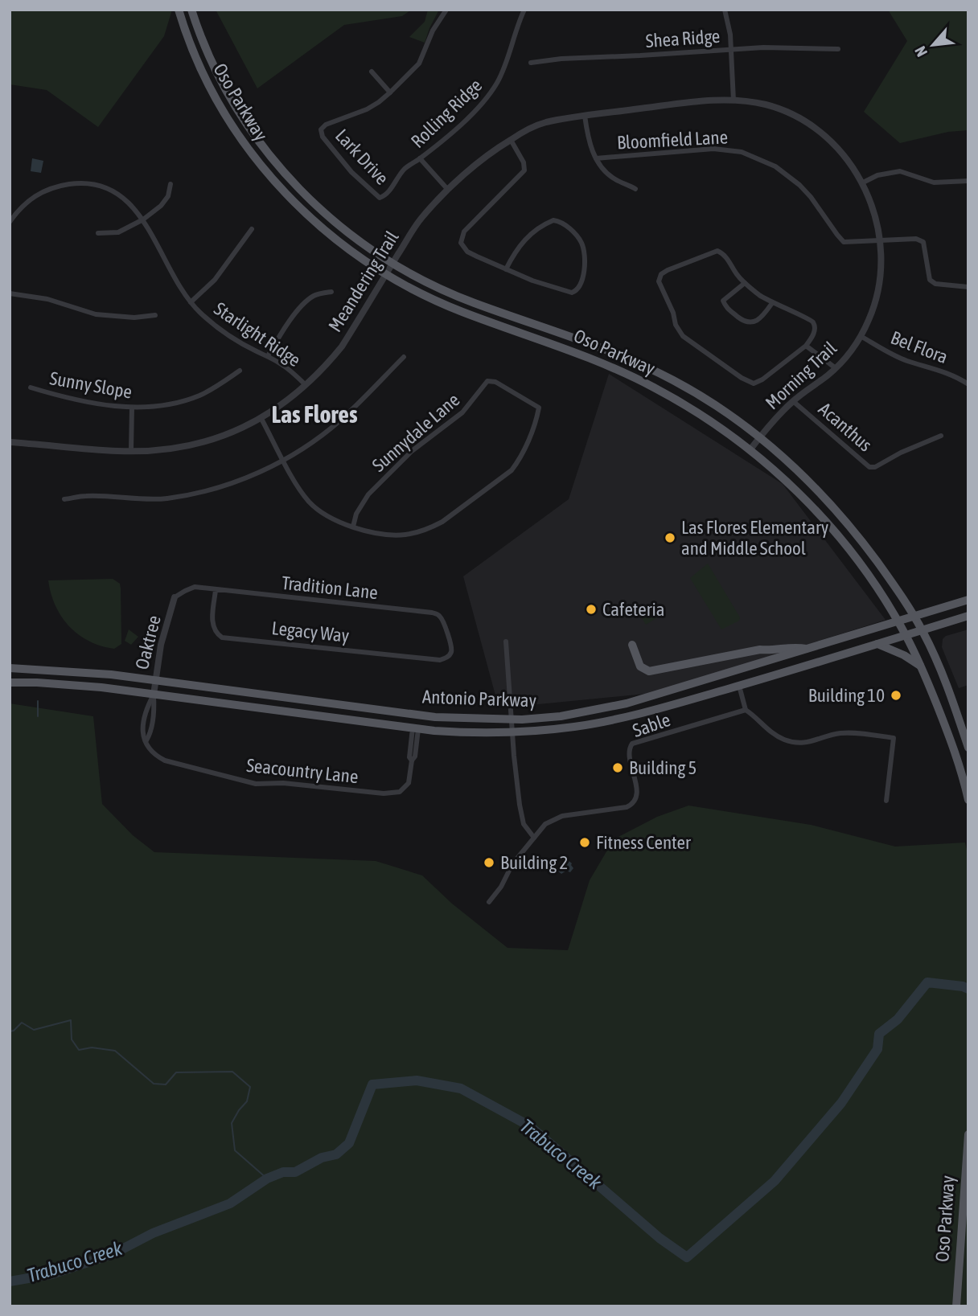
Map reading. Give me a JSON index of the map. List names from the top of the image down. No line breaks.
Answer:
{"streets":{"main road":["Oso Parkway","Antonio Parkway"],"street":["Shea Ridge","Rolling Ridge","Bloomfield Lane","Lark Drive","Meandering Trail","Starlight Ridge","Bel Flora","Morning Trail","Sunny Slope","Acanthus","Sunnydale Lane","Tradition Lane","Legacy Way","Oaktree","Sable","Seacountry Lane"]},"crossings":[["Oso Parkway","Meandering Trail"],["Oso Parkway","Morning Trail"],["Oso Parkway","Antonio Parkway"],["Rolling Ridge","Lark Drive"],["Bloomfield Lane","Morning Trail"],["Meandering Trail","Starlight Ridge"],["Meandering Trail","Morning Trail"],["Bel Flora","Morning Trail"],["Morning Trail","Acanthus"],["Tradition Lane","Legacy Way"],["Tradition Lane","Oaktree"],["Oaktree","Antonio Parkway"],["Oaktree","Seacountry Lane"],["Antonio Parkway","Seacountry Lane"]],"districts":["Las Flores"],"water":["Trabuco Creek"],"places":["Las Flores Elementary and Middle School","Cafeteria","Building 10","Building 5","Fitness Center","Building 2"],"north":"bottom left"}
